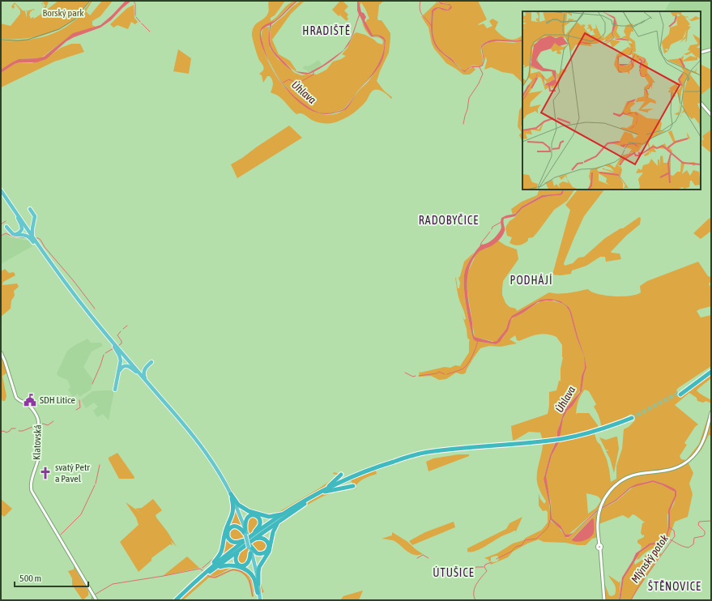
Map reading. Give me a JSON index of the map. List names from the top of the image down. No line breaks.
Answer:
{"streets":{"main road":["Klatovská"]},"districts":["HRADIŠTĚ","RADOBYČICE","PODHÁJÍ","ÚTUŠICE","ŠTĚNOVICE"],"water":["Úhlava","Mlýnský potok"],"parks":["Borský park"],"places":{"public building":["SDH Litice"],"church":["svatý Petr a Pavel"]},"scale_bar":"500 m"}
